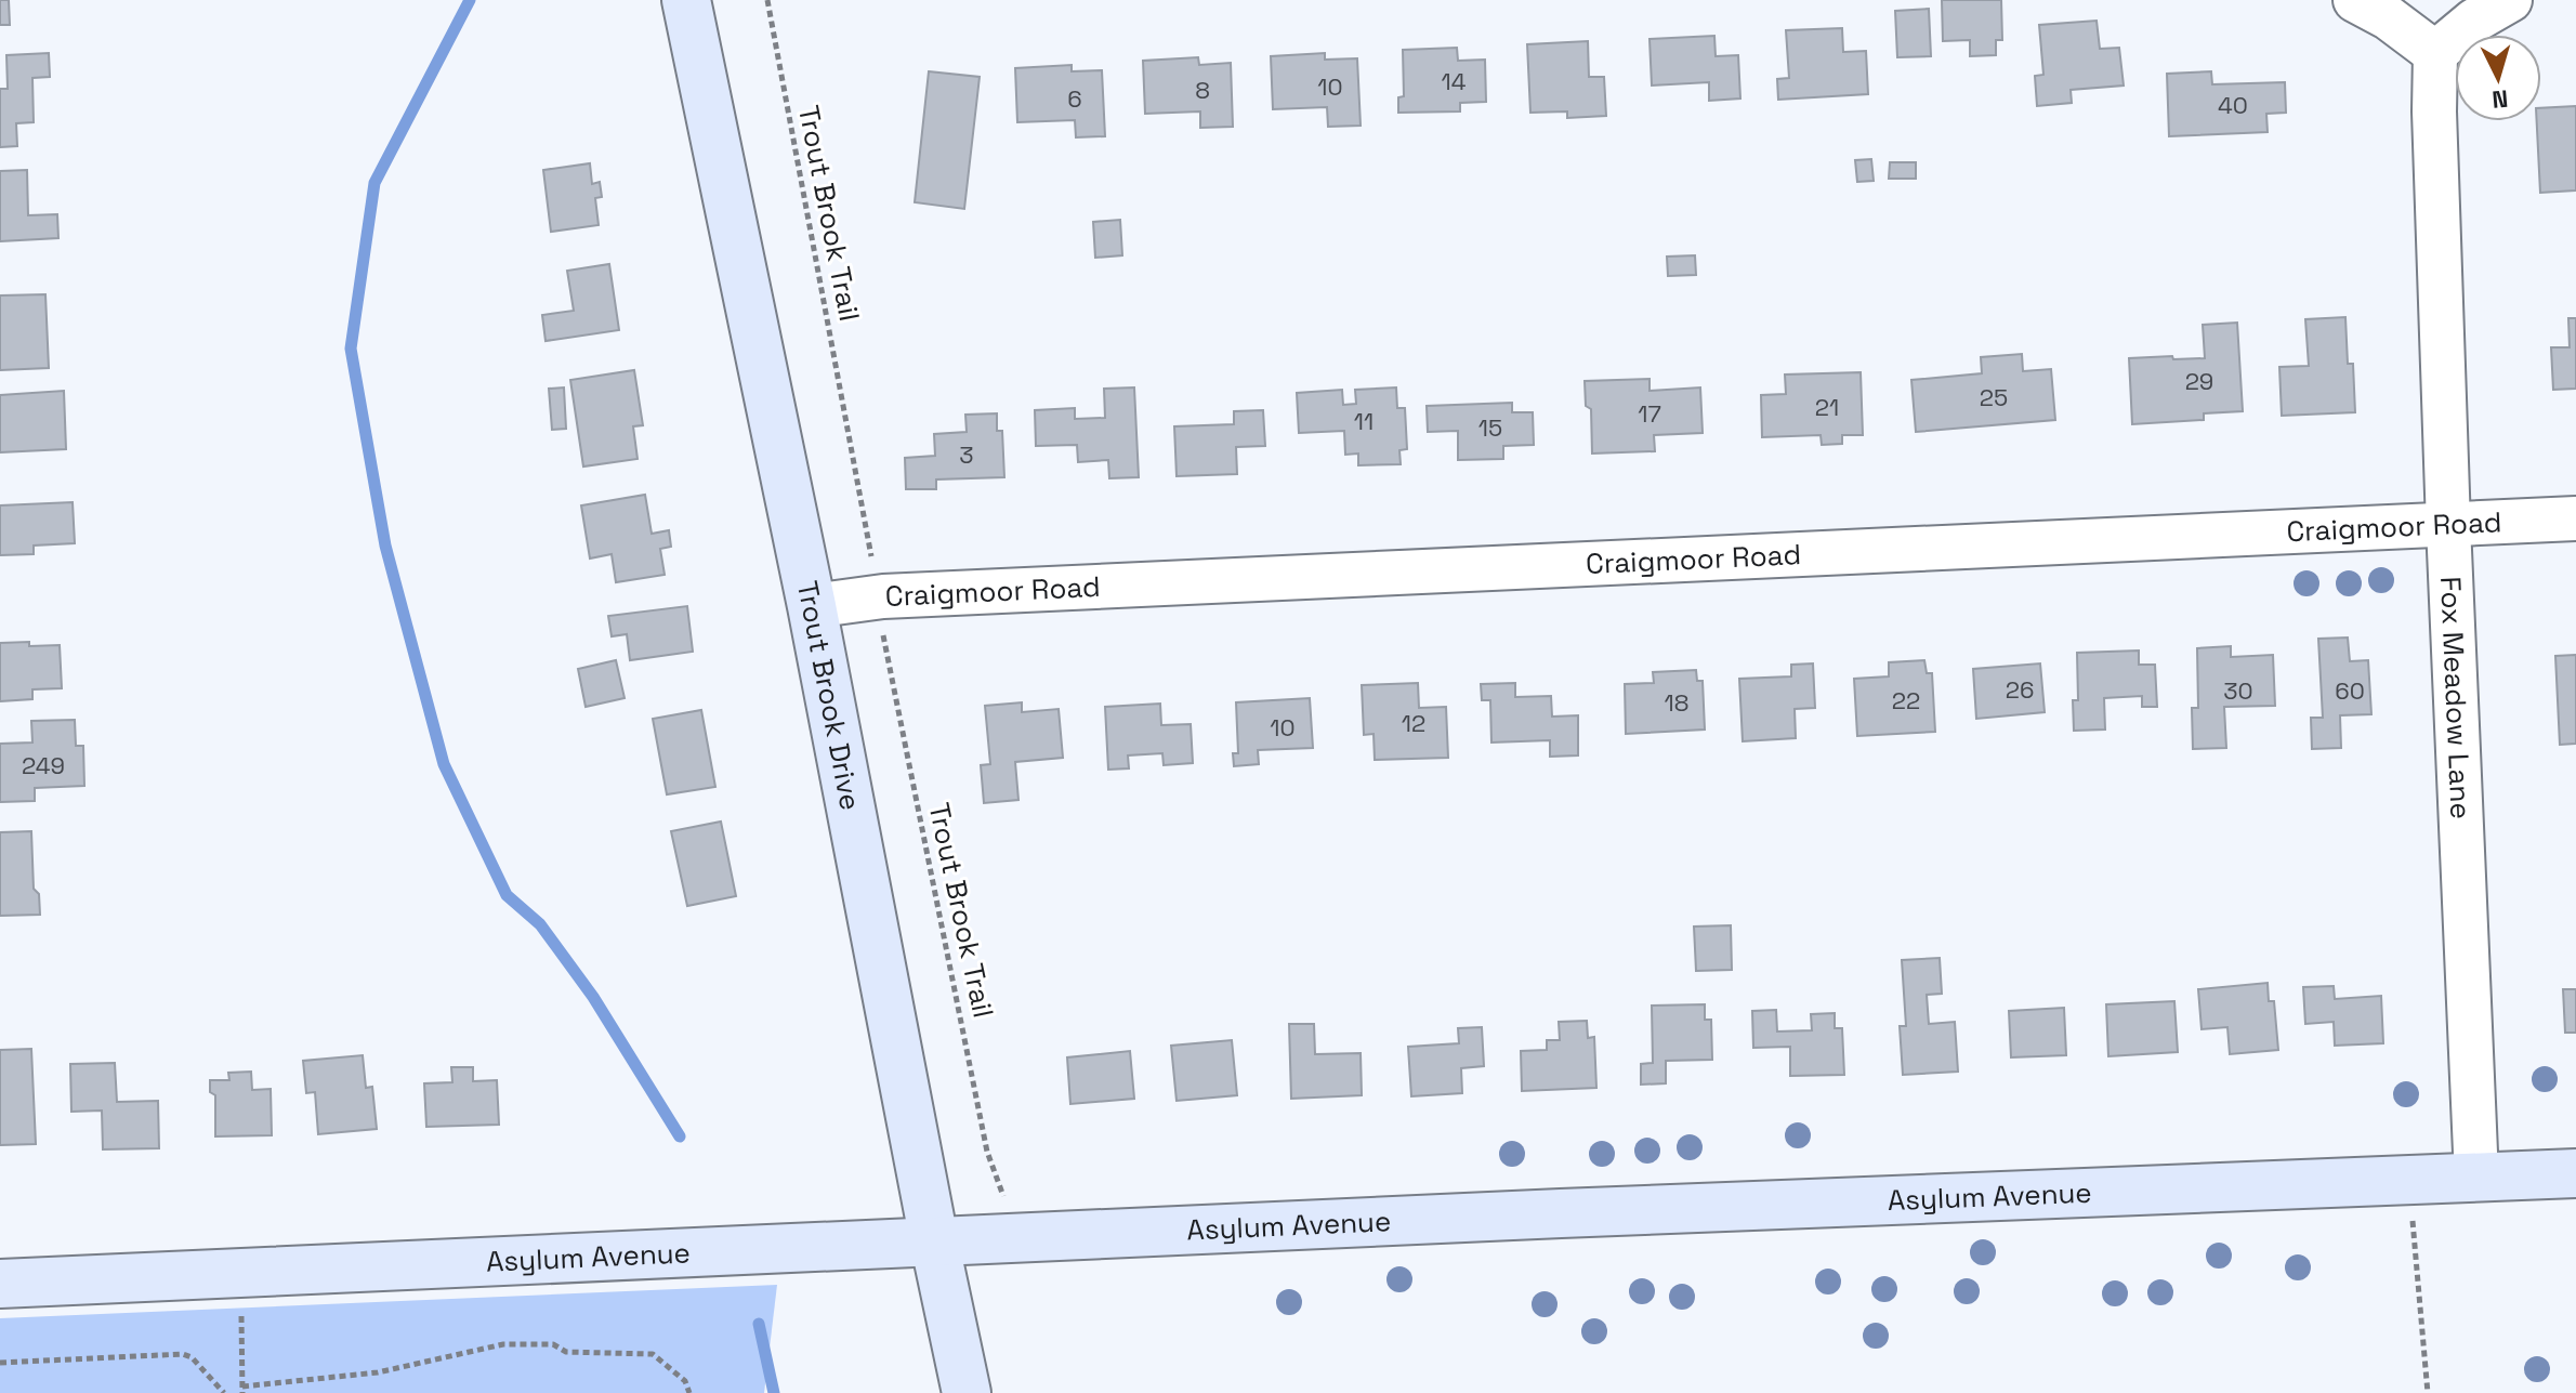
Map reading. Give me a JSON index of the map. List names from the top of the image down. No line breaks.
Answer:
{"streets":{"main road":["Trout Brook Drive","Asylum Avenue"],"street":["Craigmoor Road","Fox Meadow Lane"],"path":["Trout Brook Trail"]},"crossings":[["Craigmoor Road","Trout Brook Drive"],["Craigmoor Road","Fox Meadow Lane"],["Trout Brook Drive","Asylum Avenue"],["Fox Meadow Lane","Asylum Avenue"]],"house_numbers":["14","10","8","6","40","29","25","21","17","11","15","3","26","30","60","22","18","12","10","249"],"north":"bottom"}
